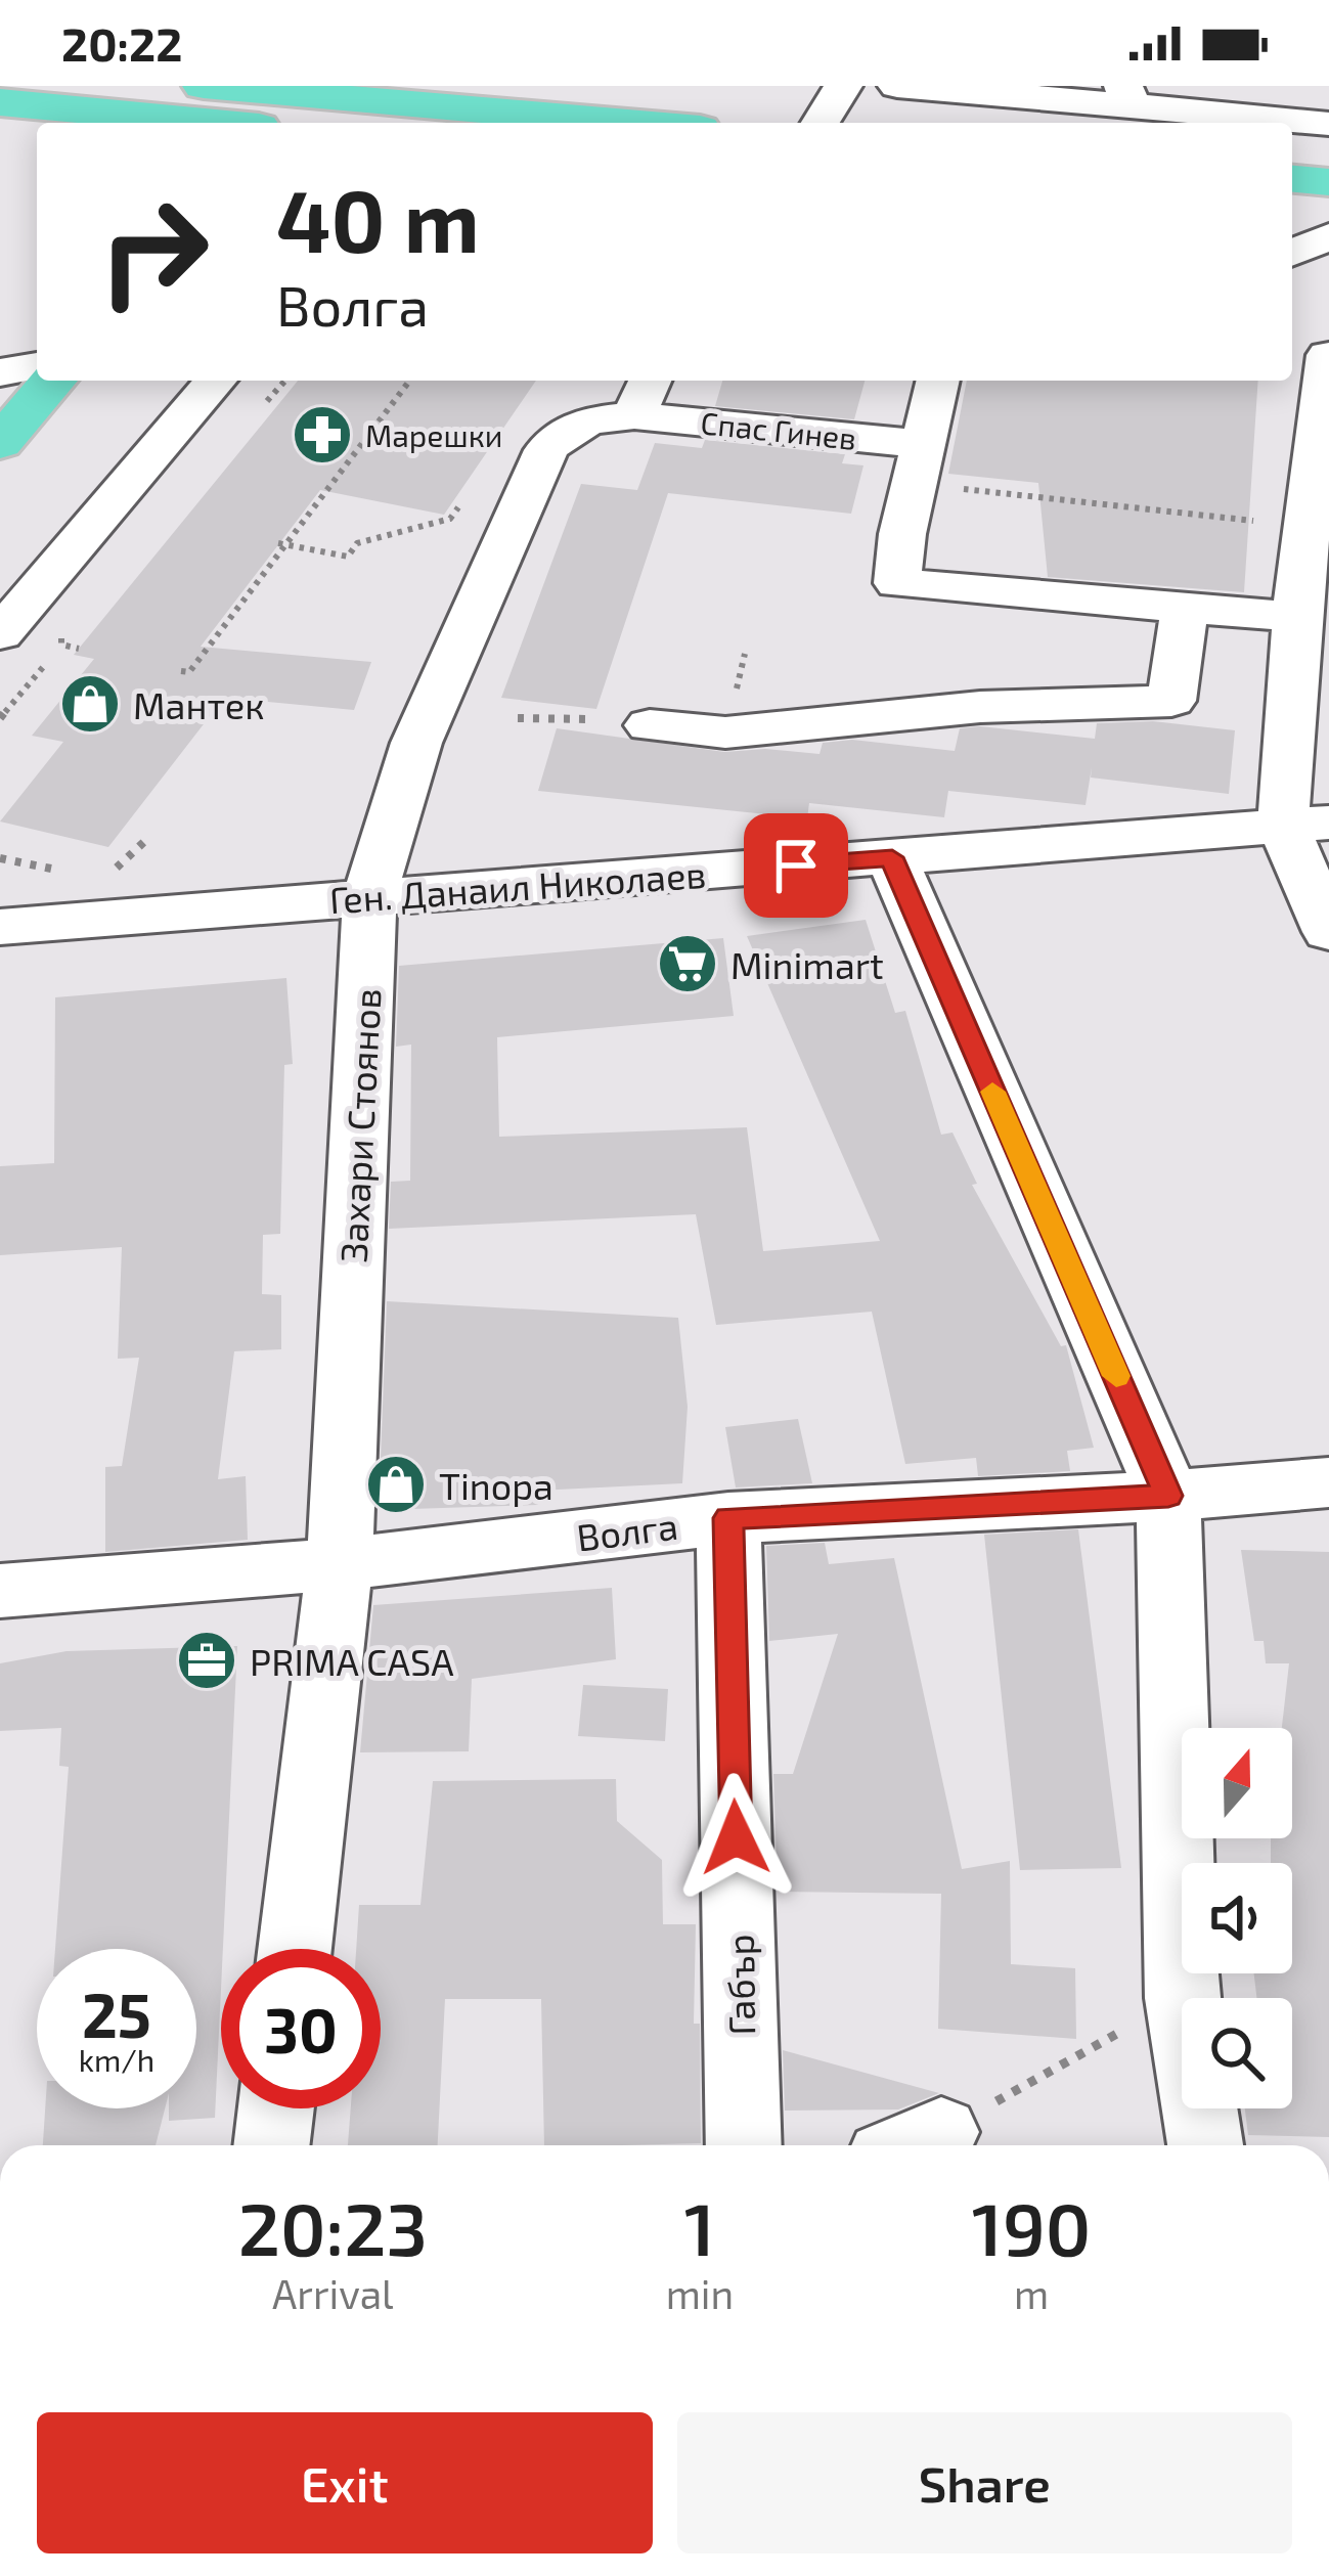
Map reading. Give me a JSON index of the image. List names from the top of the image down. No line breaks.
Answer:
{"streets":{"street":["Спас Гинев","Ген. Данаил Николаев","Захари Стоянов","Волга","Габър"]},"crossings":[["Спас Гинев","Захари Стоянов"],["Ген. Данаил Николаев","Захари Стоянов"],["Захари Стоянов","Волга"],["Волга","Габър"]],"places":{"pharmacy":["Марешки"],"shop":["Мантек","Tinopa"],"supermarket":["Minimart"],"office":["PRIMA CASA"]},"north":"top","page":{"status":"20:22","turn":["40 m","Волга"],"speed":"25 km/h","limit":"30","eta":["20:23","Arrival","1","min","190","m"],"buttons":["Exit","Share"]}}
